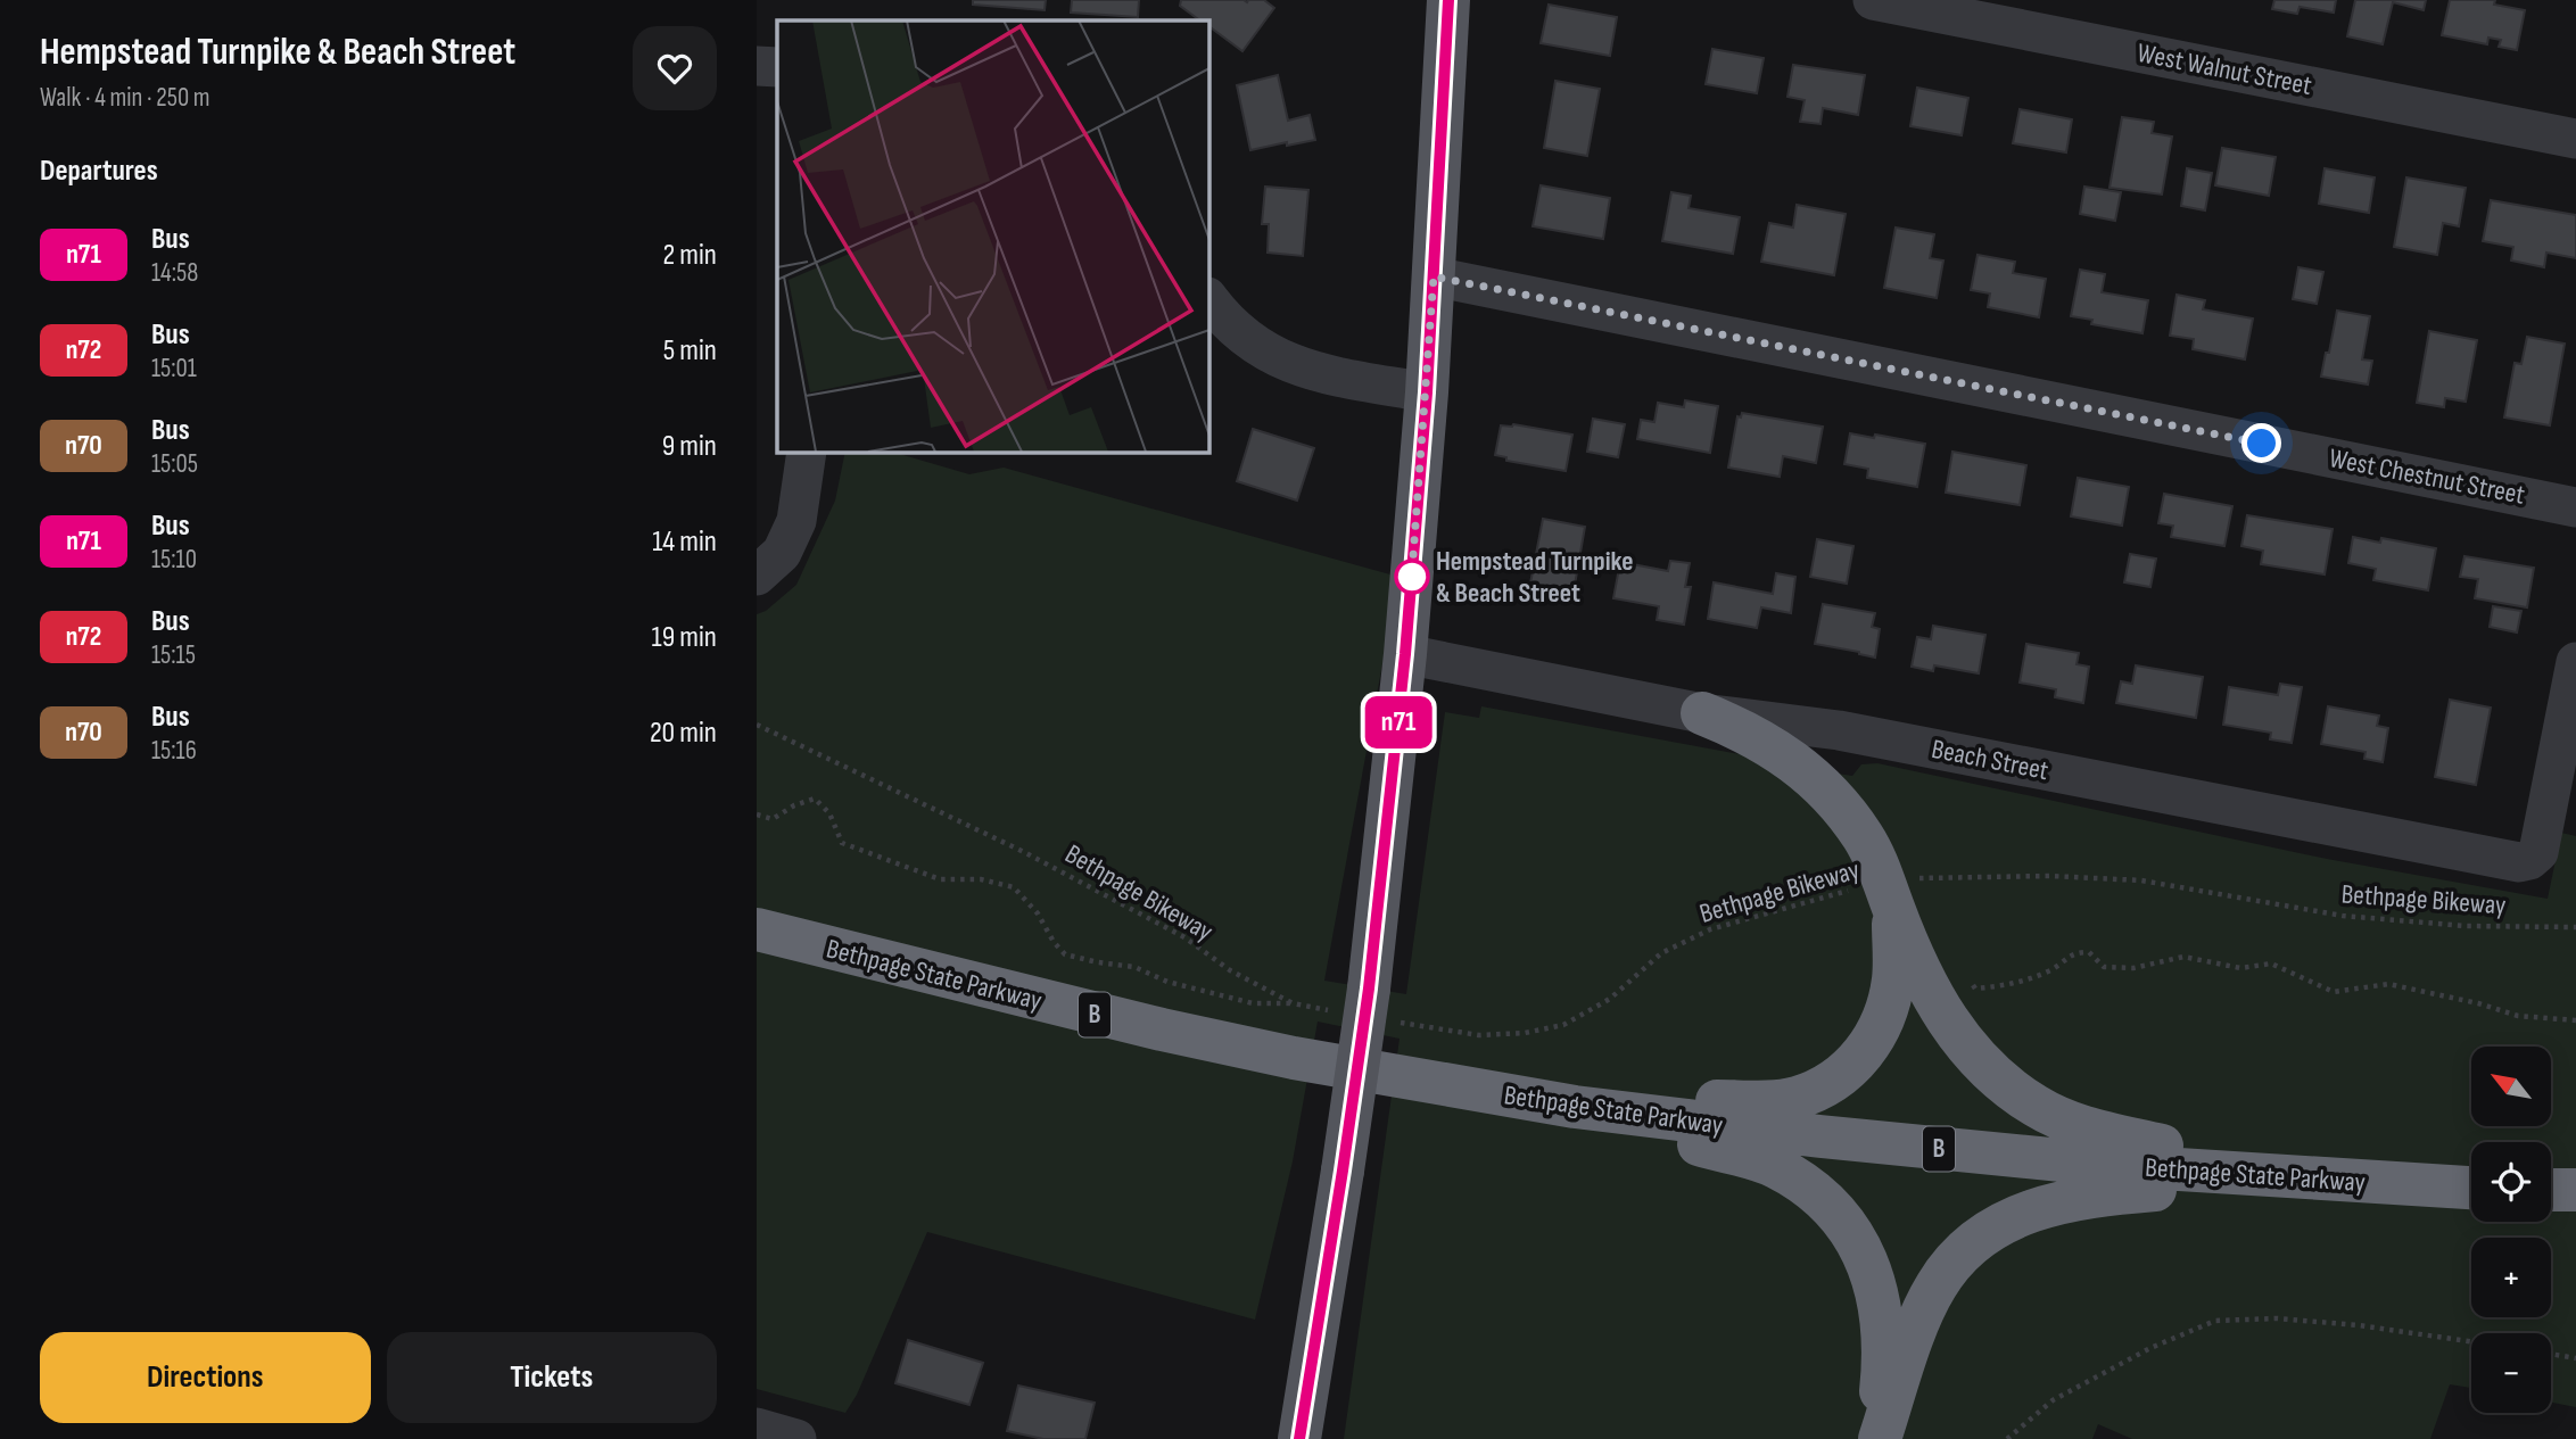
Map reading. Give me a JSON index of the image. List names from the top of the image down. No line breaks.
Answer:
{"streets":{"highway":["Bethpage State Parkway","B"],"street":["West Walnut Street","West Chestnut Street","Beach Street"],"path":["Bethpage Bikeway"]},"places":["Hempstead Turnpike & Beach Street"],"lines":["bus line n71"],"north":"top left","page":{"heading":[["Hempstead Turnpike & Beach Street","Walk · 4 min · 250 m"],"Departures"],"on_map":"n71","list":[{"mark":"n71","name":"Bus","note":"14:58","value":"2 min"},{"mark":"n72","name":"Bus","note":"15:01","value":"5 min"},{"mark":"n70","name":"Bus","note":"15:05","value":"9 min"},{"mark":"n71","name":"Bus","note":"15:10","value":"14 min"},{"mark":"n72","name":"Bus","note":"15:15","value":"19 min"},{"mark":"n70","name":"Bus","note":"15:16","value":"20 min"}],"map_buttons":["+","−"],"buttons":["Directions","Tickets"]}}
